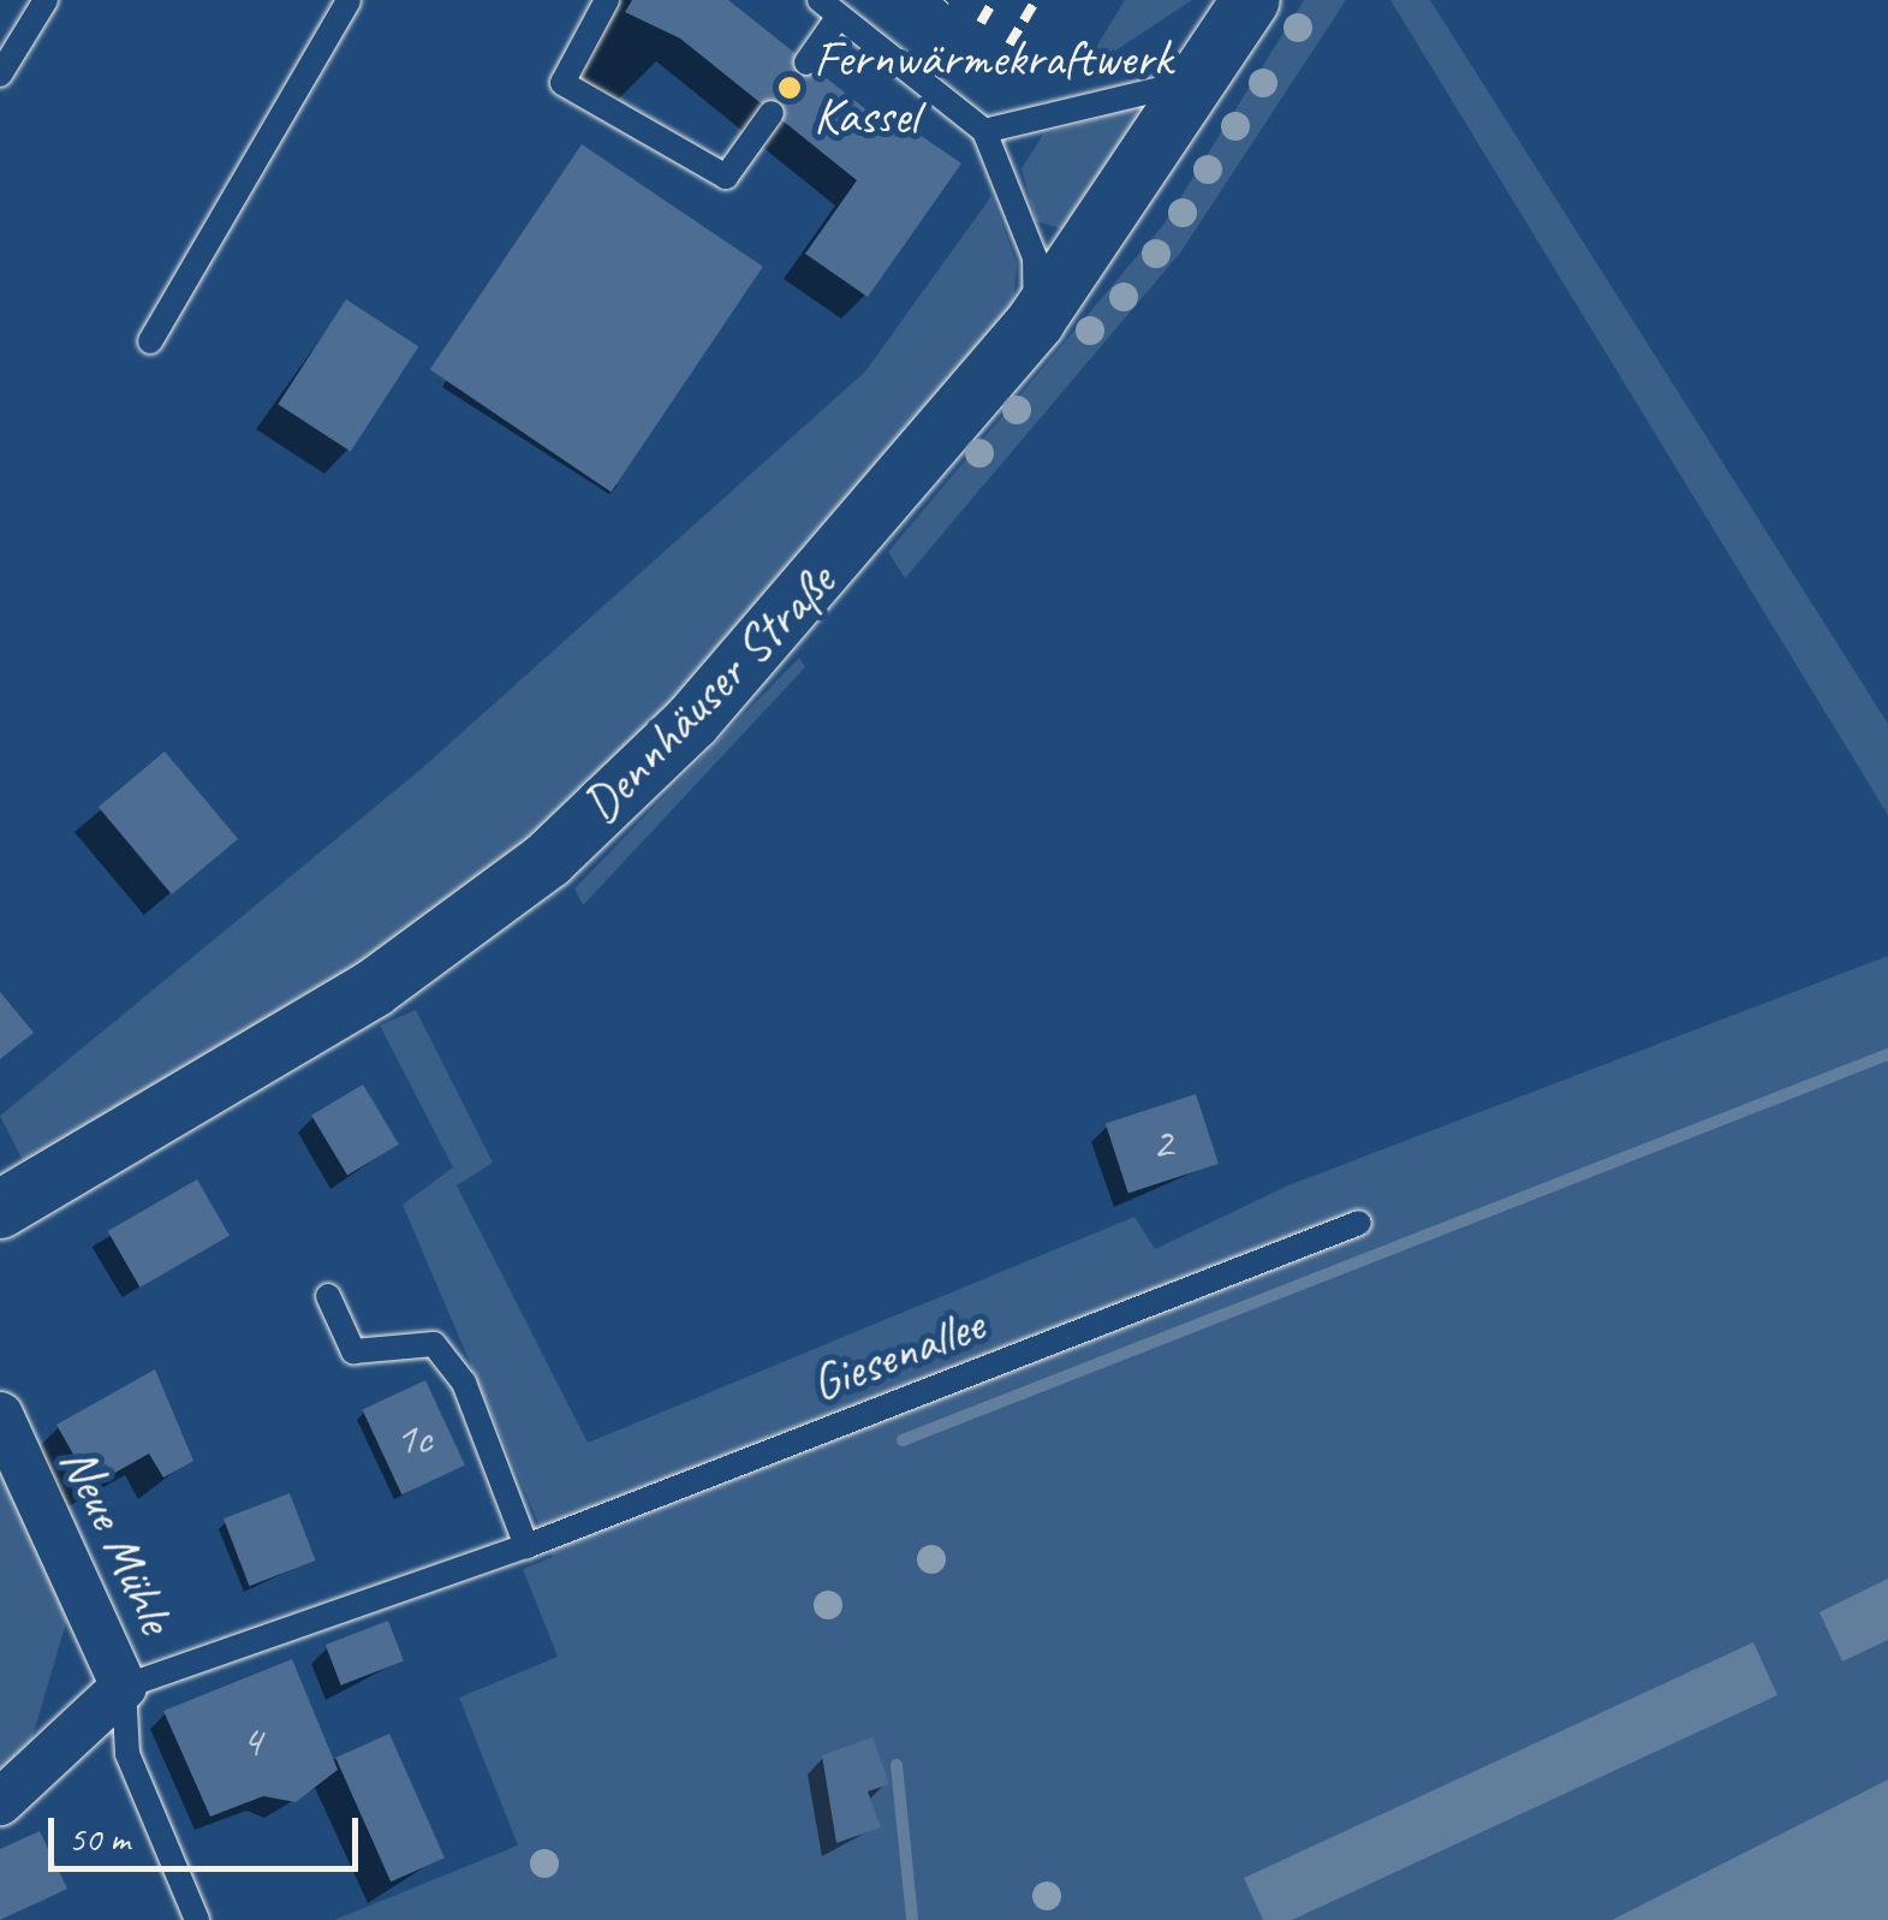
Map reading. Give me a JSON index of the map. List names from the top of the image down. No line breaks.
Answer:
{"streets":{"street":["Dennhäuser Straße","Neue Mühle"],"lane":["Giesenallee"]},"crossings":[["Giesenallee","Neue Mühle"]],"places":["Fernwärmekraftwerk Kassel"],"house_numbers":["2","1c","4"],"scale_bar":"50 m"}
